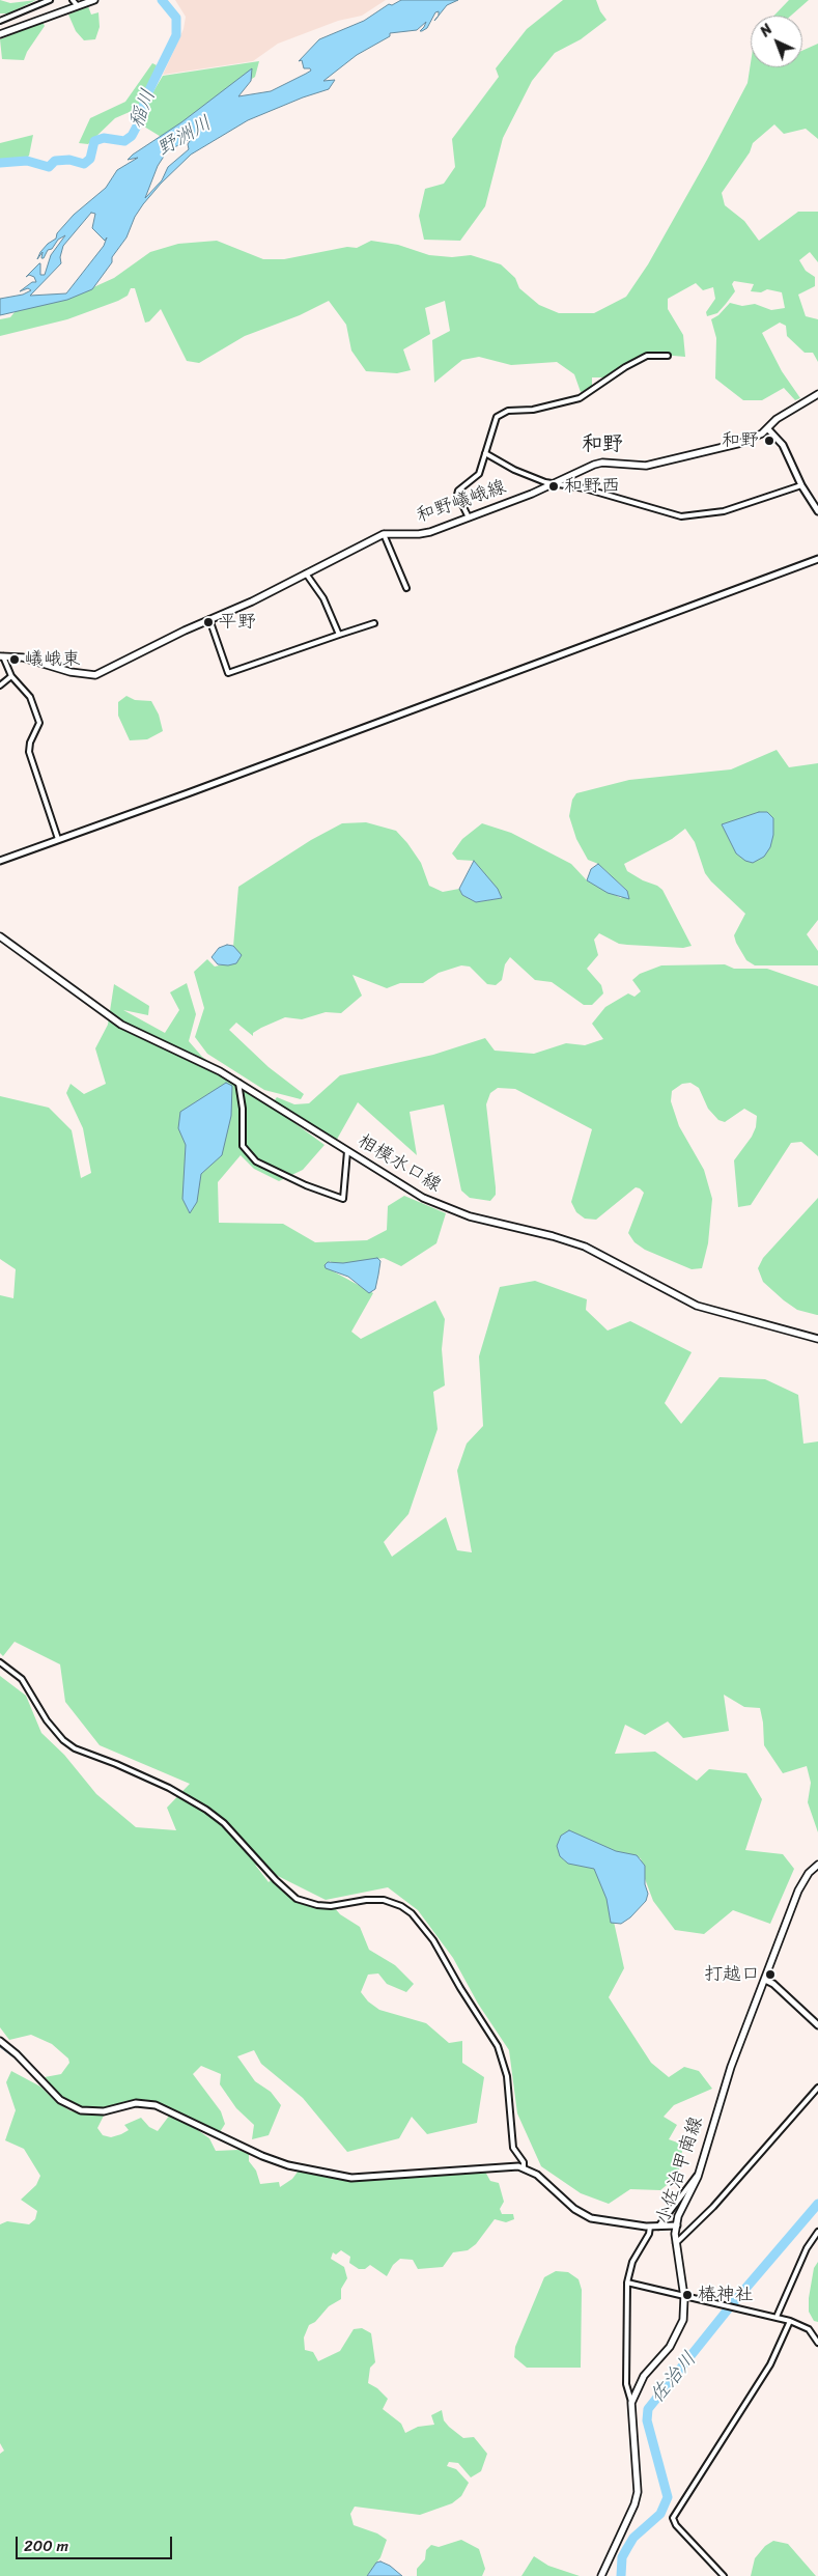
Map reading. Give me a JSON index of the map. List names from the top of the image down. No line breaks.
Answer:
{"streets":{"main road":["和野嶬峨線","相模水口線","小佐治甲南線"]},"districts":["和野"],"water":["稲川","野洲川","佐治川"],"places":["和野","和野西","平野","嶬峨東","打越口","椿神社"],"scale_bar":"200 m","north":"top left"}
